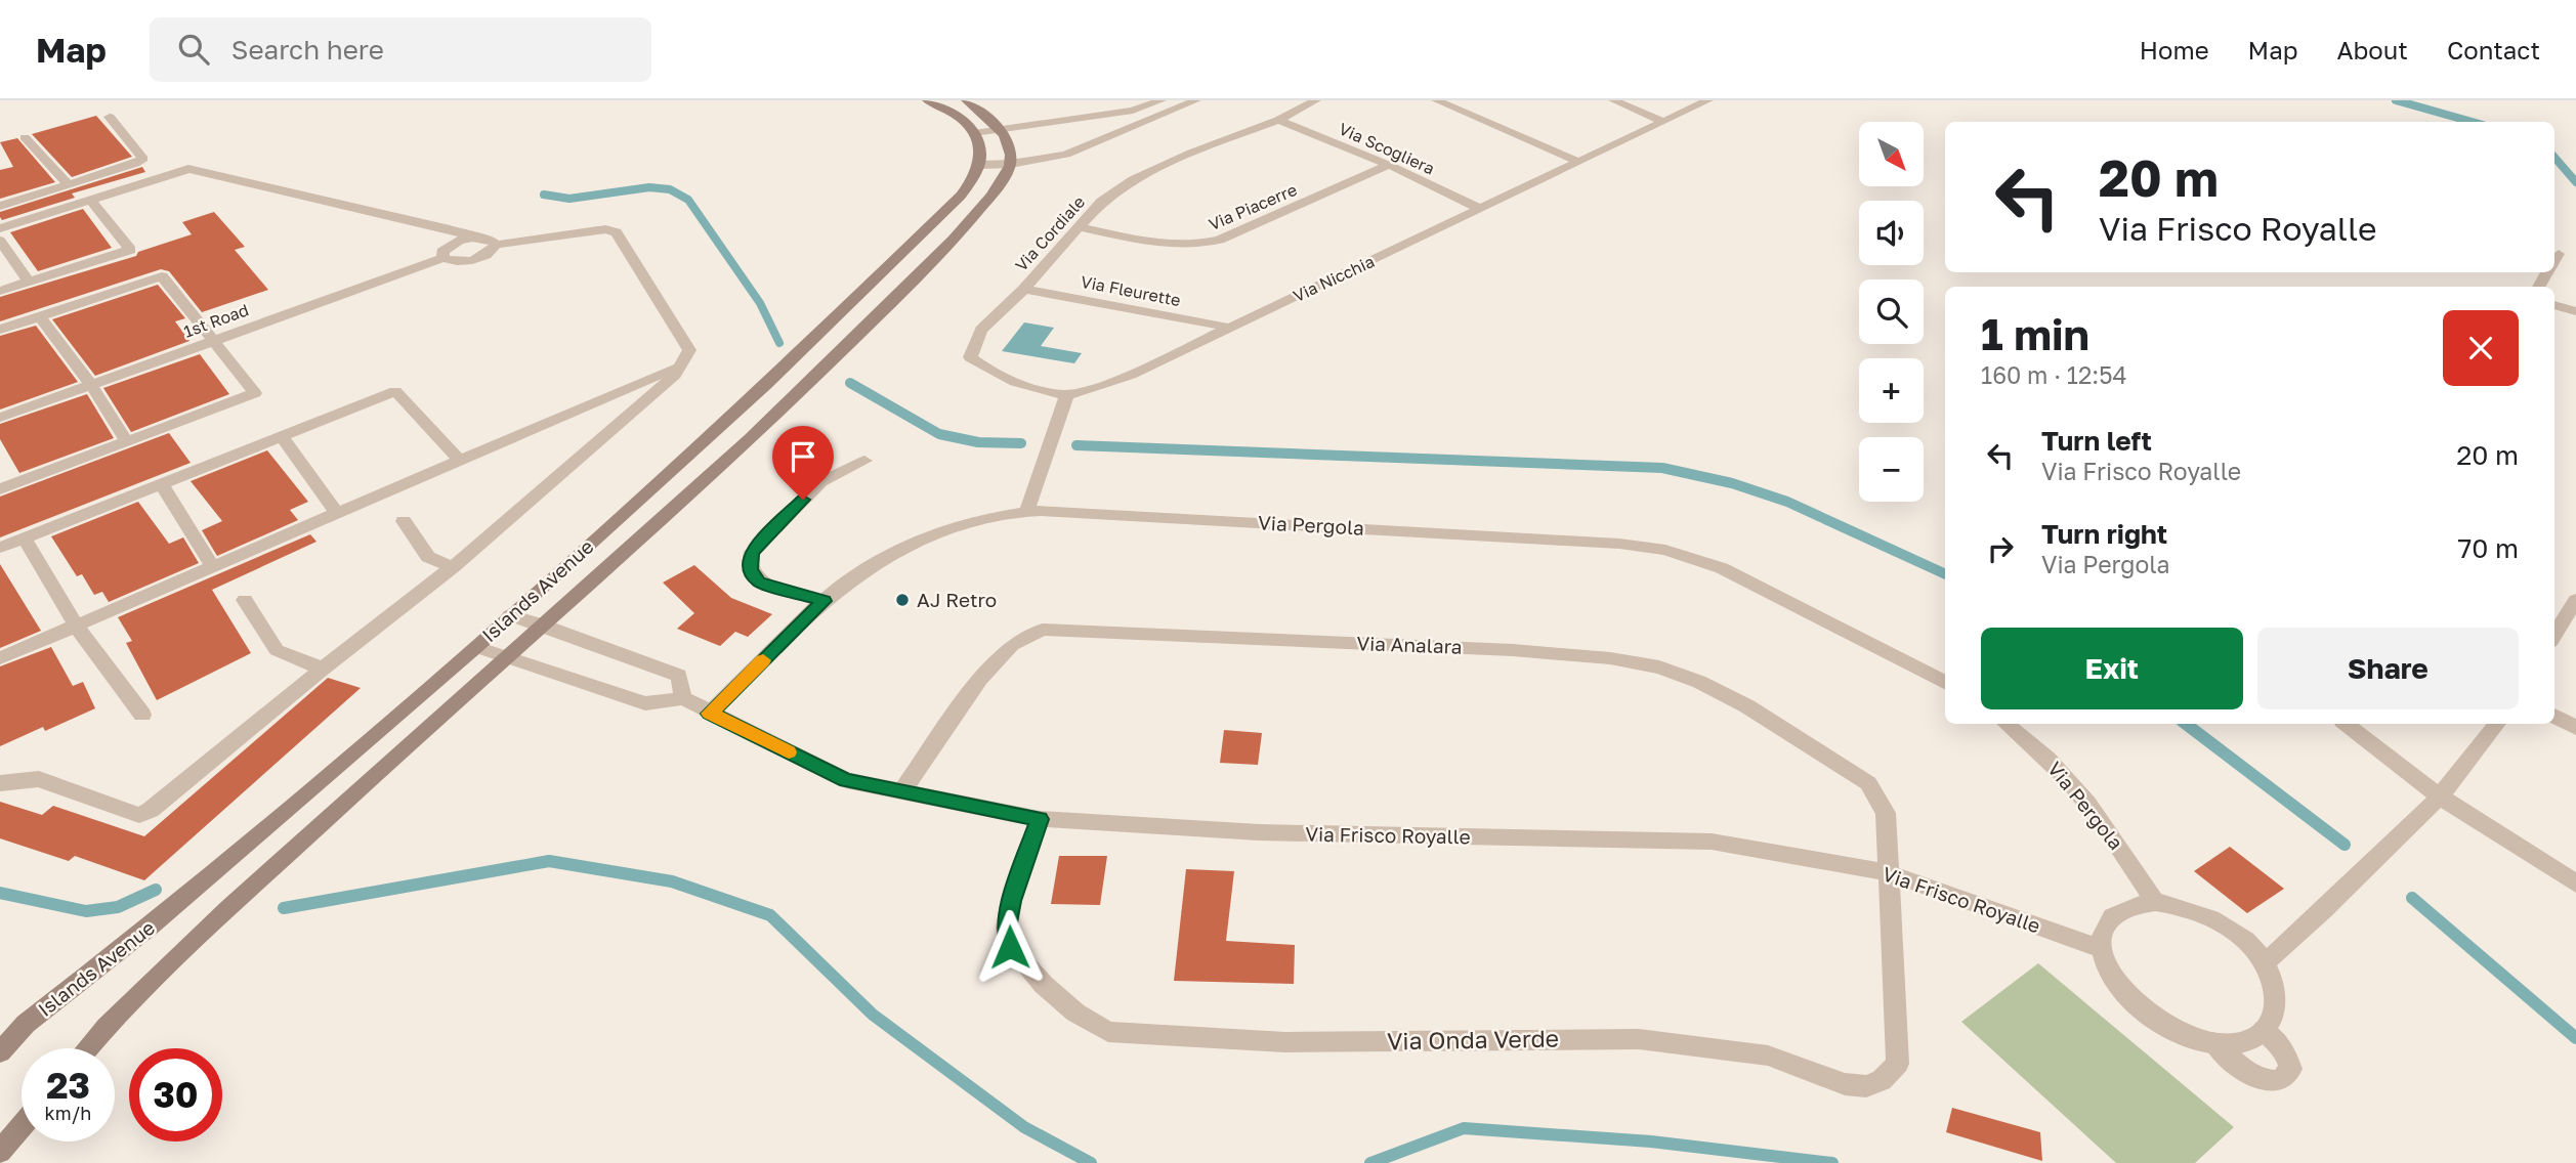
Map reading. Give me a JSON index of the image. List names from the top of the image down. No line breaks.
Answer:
{"streets":{"street":["Via Scogliera","Via Piacerre","Via Cordiale","Via Nicchia","Via Fleurette","1st Road","Via Pergola","Islands Avenue","Via Analara","Via Frisco Royalle","Via Onda Verde"]},"crossings":[["Via Scogliera","Via Piacerre"],["Via Scogliera","Via Cordiale"],["Via Scogliera","Via Nicchia"],["Via Piacerre","Via Cordiale"],["Via Cordiale","Via Nicchia"],["Via Cordiale","Via Fleurette"],["Via Nicchia","Via Fleurette"],["Via Pergola","Via Frisco Royalle"],["Islands Avenue","Via Frisco Royalle"],["Via Analara","Via Frisco Royalle"],["Via Analara","Via Onda Verde"],["Via Frisco Royalle","Via Onda Verde"]],"places":["AJ Retro"],"north":"bottom right","page":{"header":"Map","search":"Search here","nav":["Home","Map","About","Contact"],"map_buttons":["+","−"],"turn":["20 m","Via Frisco Royalle"],"heading":["1 min","160 m · 12:54"],"list":[{"name":"Turn left","note":"Via Frisco Royalle","value":"20 m"},{"name":"Turn right","note":"Via Pergola","value":"70 m"}],"buttons":["Exit","Share"],"speed":"23 km/h","limit":"30"}}
